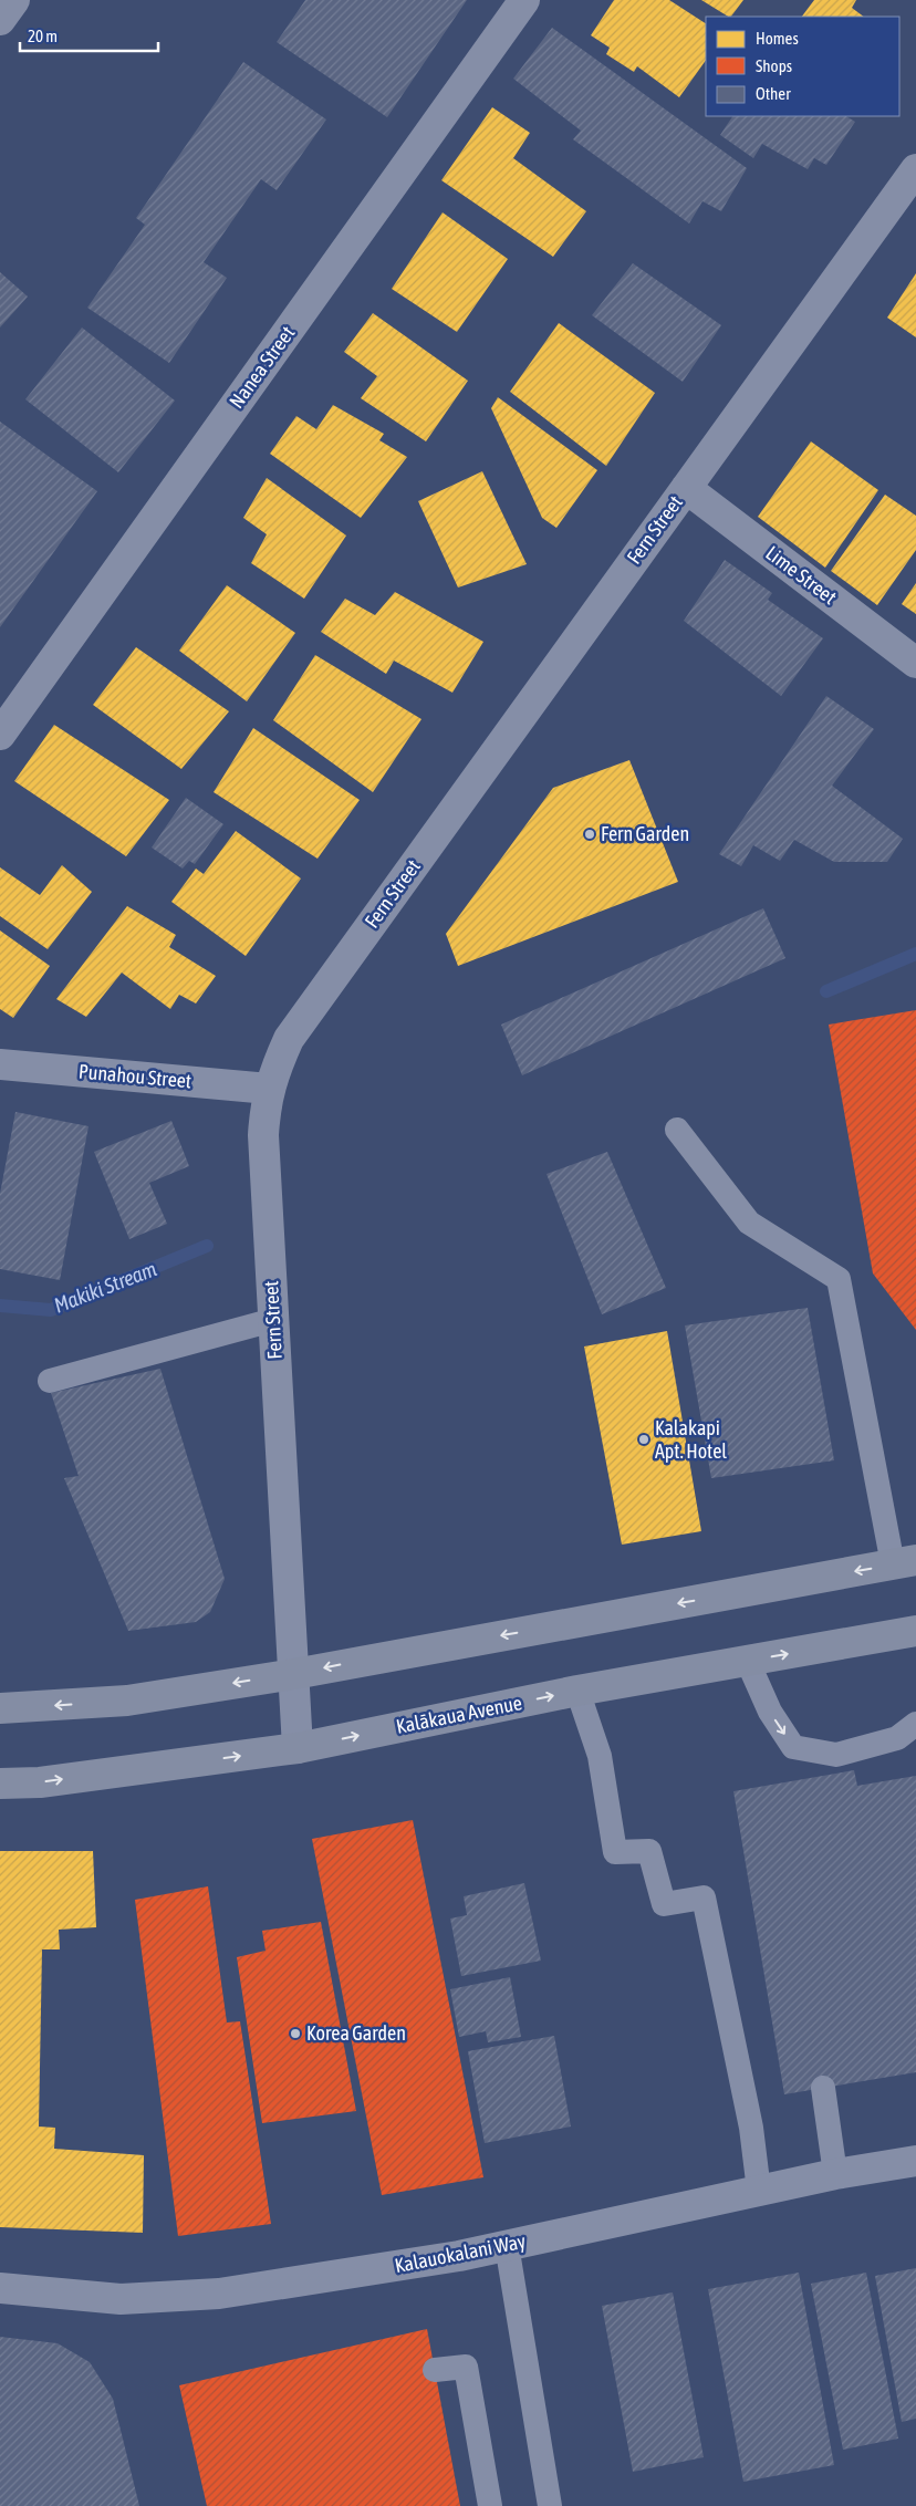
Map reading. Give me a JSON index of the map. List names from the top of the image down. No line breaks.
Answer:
{"streets":{"main road":["Kalākaua Avenue"],"street":["Nanea Street","Fern Street","Lime Street","Punahou Street","Kalauokalani Way"]},"crossings":[["Fern Street","Lime Street"],["Fern Street","Punahou Street"],["Fern Street","Kalākaua Avenue"]],"water":["Makiki Stream"],"places":["Fern Garden","Kalakapi Apt. Hotel","Korea Garden"],"legend":["Homes","Shops","Other"],"scale_bar":"20 m"}
